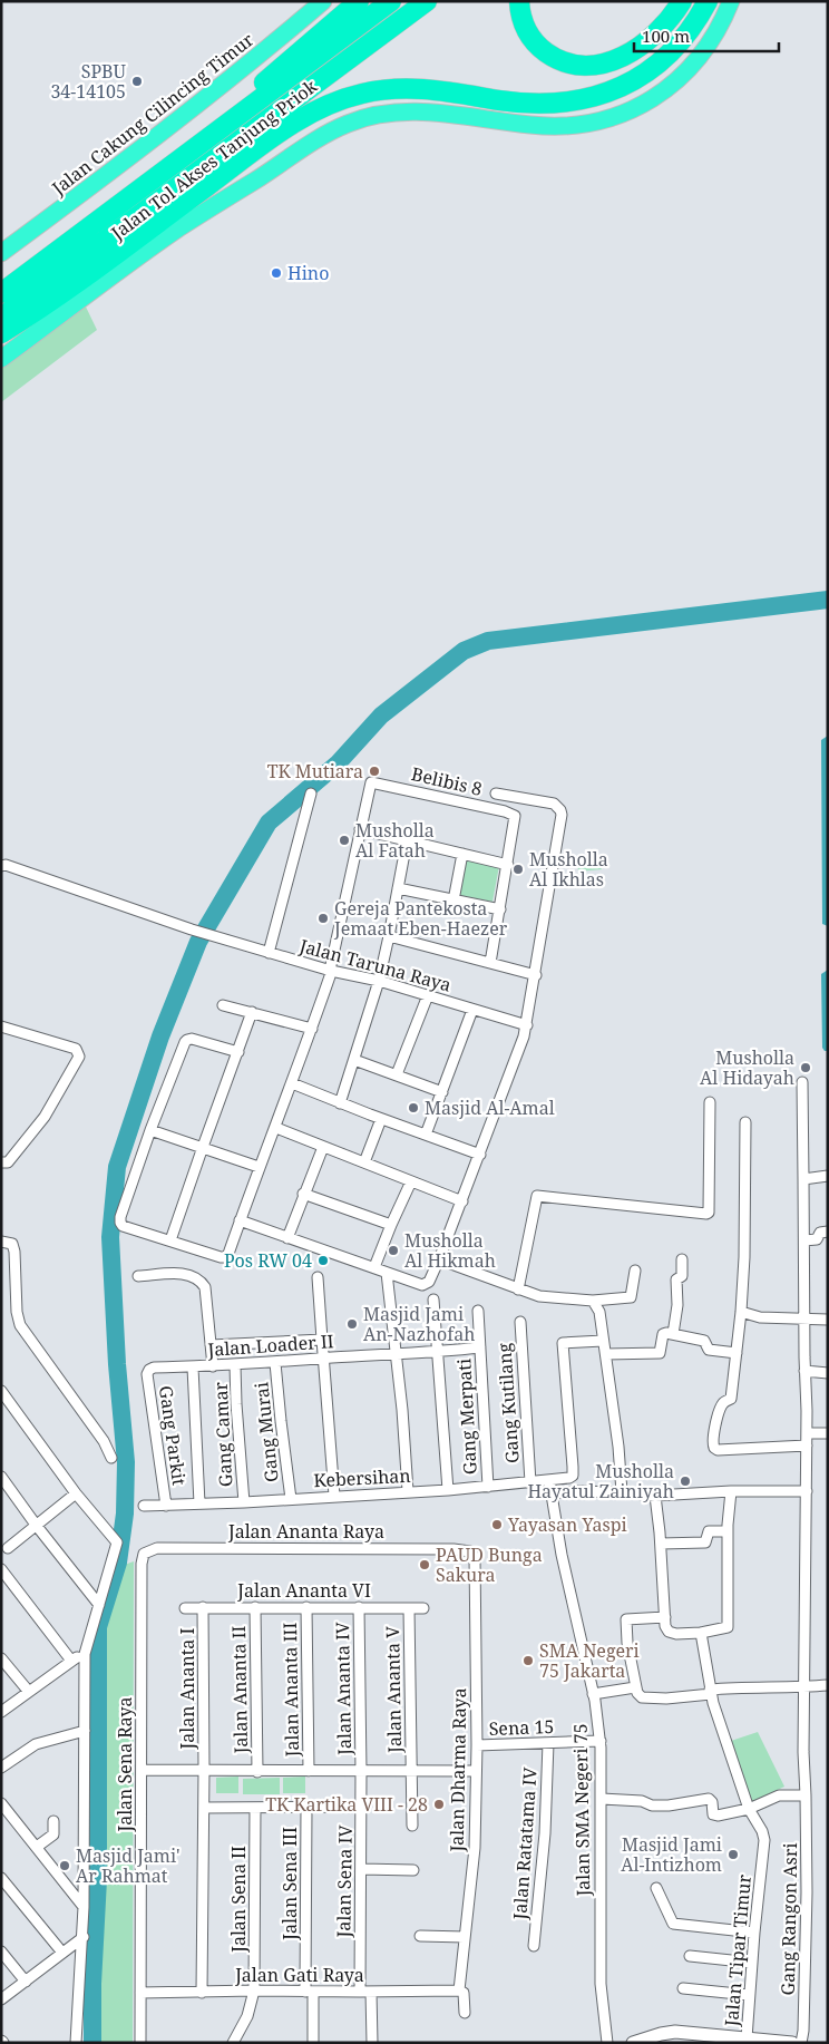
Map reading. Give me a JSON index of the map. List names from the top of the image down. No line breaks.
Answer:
{"streets":{"highway":["Jalan Cakung Cilincing Timur","Jalan Tol Akses Tanjung Priok"],"street":["Belibis 8","Jalan Taruna Raya","Jalan Loader II","Gang Kutilang","Gang Merpati","Gang Murai","Gang Camar","Gang Parkit","Kebersihan","Jalan Ananta Raya","Jalan Ananta VI","Jalan Ananta I","Jalan Ananta IV","Jalan Ananta II","Jalan Ananta III","Jalan Ananta V","Sena 15","Jalan Sena Raya","Jalan Dharma Raya","Jalan SMA Negeri 75","Jalan Ratatama IV","Jalan Sena IV","Jalan Sena III","Jalan Sena II","Gang Rangon Asri","Jalan Tipar Timur","Jalan Gati Raya"]},"crossings":[["Jalan Loader II","Gang Merpati"],["Jalan Loader II","Gang Murai"],["Jalan Loader II","Gang Camar"],["Jalan Loader II","Gang Parkit"],["Gang Kutilang","Kebersihan"],["Gang Merpati","Kebersihan"],["Gang Murai","Kebersihan"],["Gang Camar","Kebersihan"],["Gang Parkit","Kebersihan"],["Kebersihan","Jalan SMA Negeri 75"],["Jalan Ananta Raya","Jalan Sena Raya"],["Jalan Ananta Raya","Jalan Dharma Raya"],["Jalan Ananta VI","Jalan Ananta I"],["Jalan Ananta VI","Jalan Ananta IV"],["Jalan Ananta VI","Jalan Ananta II"],["Jalan Ananta VI","Jalan Ananta III"],["Jalan Ananta VI","Jalan Ananta V"],["Jalan Ananta I","Jalan Gati Raya"],["Jalan Ananta IV","Jalan Sena IV"],["Sena 15","Jalan Dharma Raya"],["Sena 15","Jalan SMA Negeri 75"],["Sena 15","Jalan Ratatama IV"],["Jalan Sena Raya","Jalan Gati Raya"],["Jalan Dharma Raya","Jalan Gati Raya"],["Jalan Sena IV","Jalan Gati Raya"],["Jalan Sena III","Jalan Gati Raya"],["Jalan Sena II","Jalan Gati Raya"]],"places":["SPBU 34-14105","Hino","TK Mutiara","Musholla Al Fatah","Musholla Al Ikhlas","Gereja Pantekosta Jemaat Eben-Haezer","Musholla Al Hidayah","Masjid Al-Amal","Musholla Al Hikmah","Pos RW 04","Masjid Jami An-Nazhofah","Musholla Hayatul Zainiyah","Yayasan Yaspi","PAUD Bunga Sakura","SMA Negeri 75 Jakarta","TK Kartika VIII - 28","Masjid Jami Al-Intizhom","Masjid Jami' Ar Rahmat"],"scale_bar":"100 m"}
